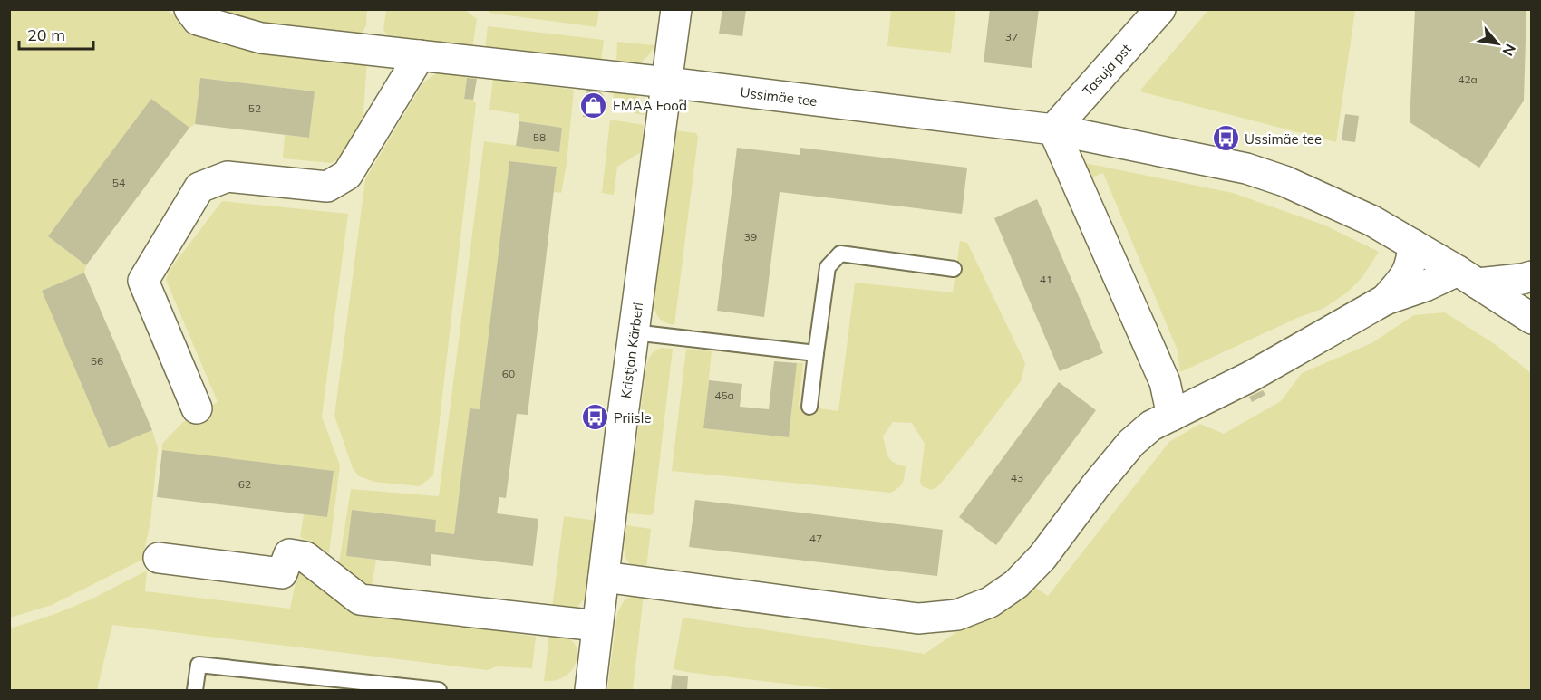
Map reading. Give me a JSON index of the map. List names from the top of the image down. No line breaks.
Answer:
{"streets":{"street":["Tasuja pst","Ussimäe tee","Kristjan Kärberi"]},"crossings":[["Tasuja pst","Ussimäe tee"],["Ussimäe tee","Kristjan Kärberi"]],"places":{"shop":["EMAA Food"],"bus stop":["Ussimäe tee","Priisle"]},"house_numbers":["37","42a","52","58","54","39","41","56","60","45a","43","62","47"],"scale_bar":"20 m","north":"bottom right"}
